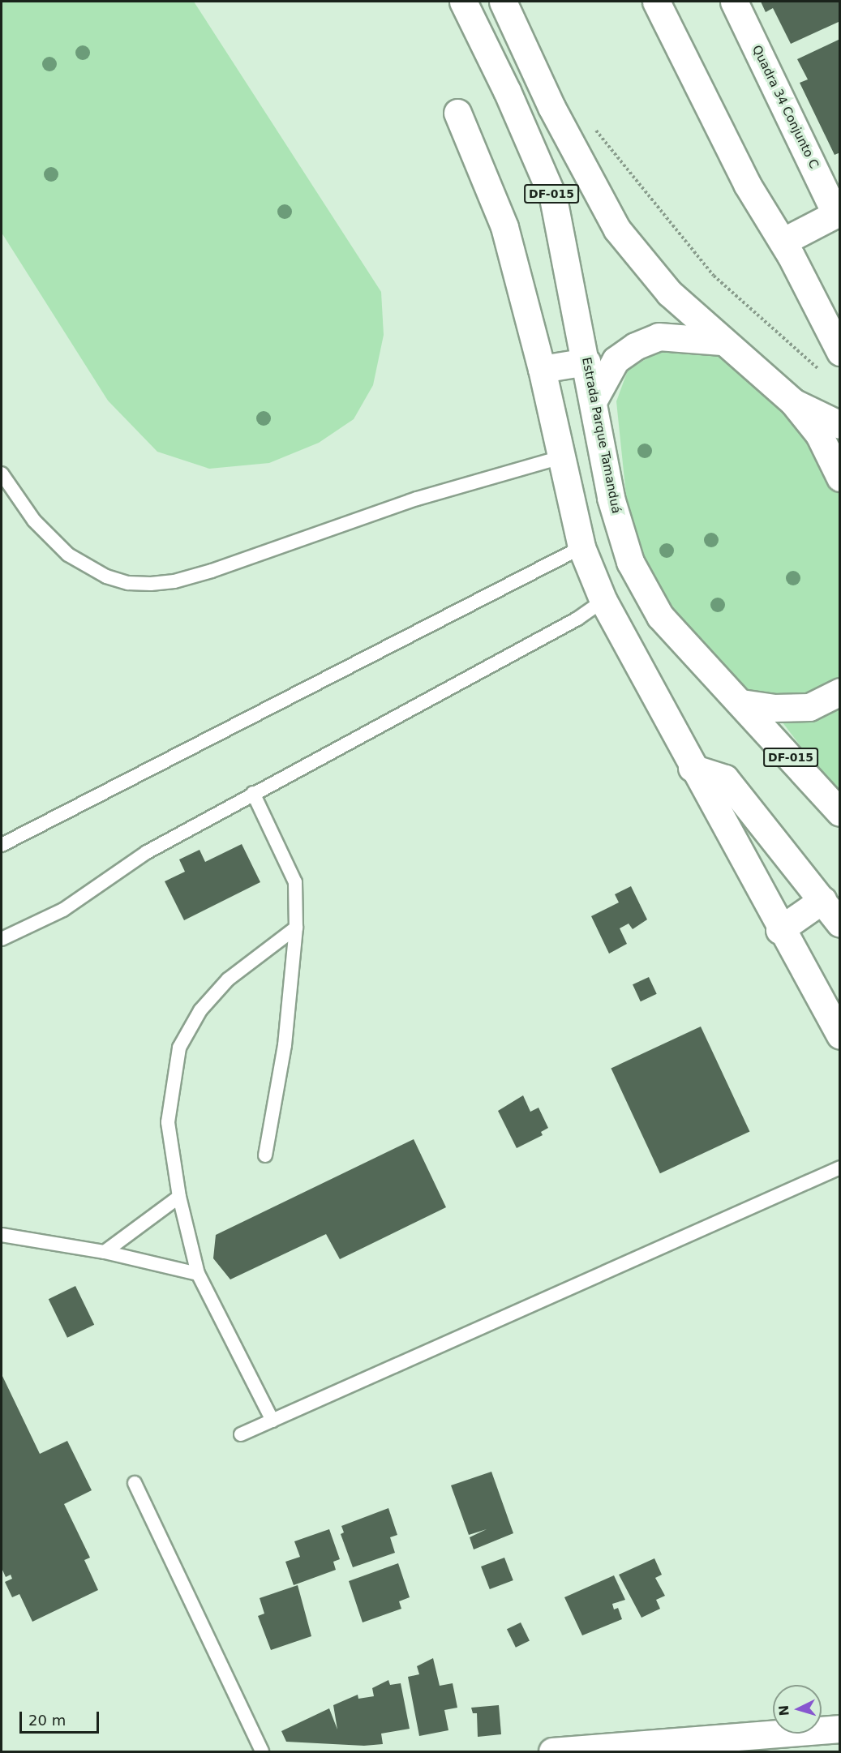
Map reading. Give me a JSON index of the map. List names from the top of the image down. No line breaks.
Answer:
{"streets":{"street":["Quadra 34 Conjunto C","DF-015","Estrada Parque Tamanduá"]},"scale_bar":"20 m","north":"left"}
